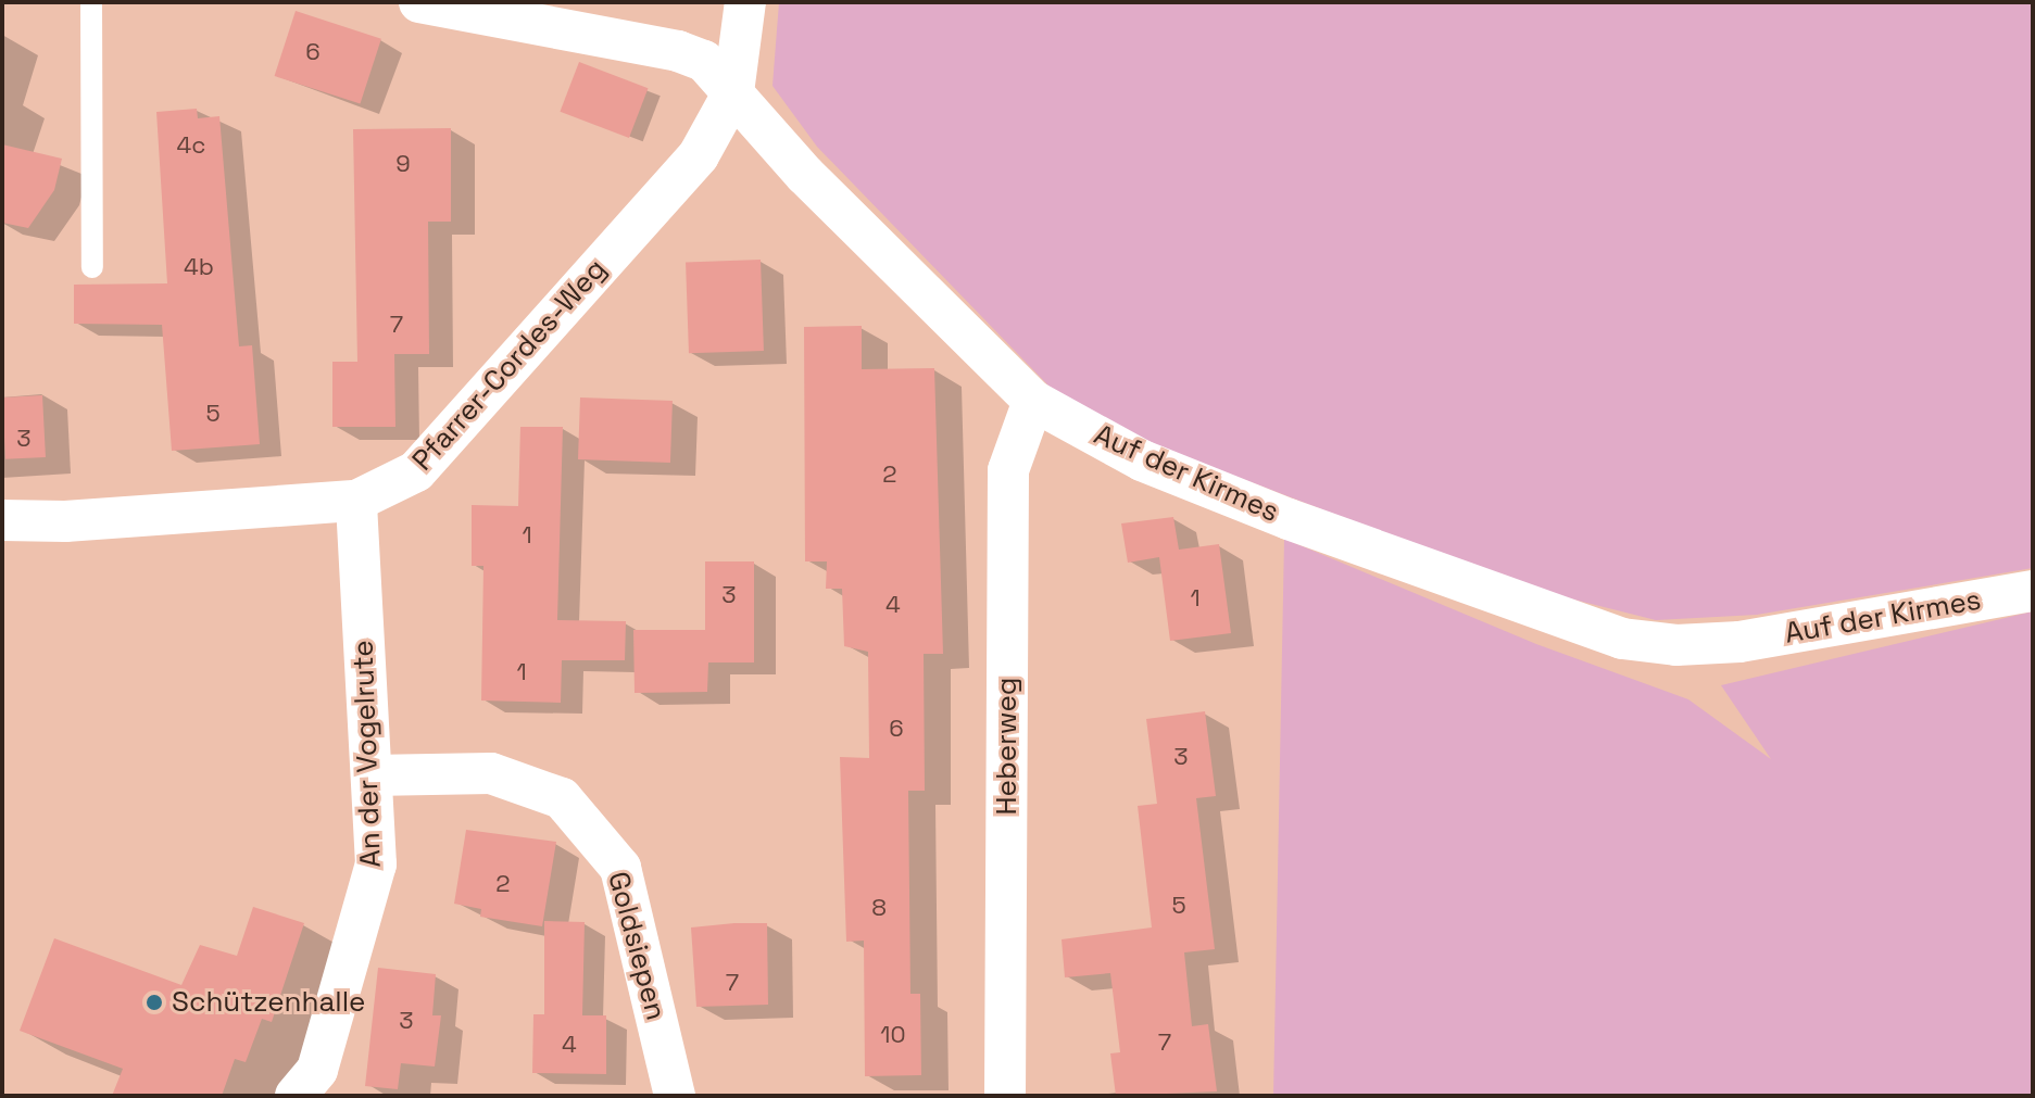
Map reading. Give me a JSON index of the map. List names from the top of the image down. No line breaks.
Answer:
{"streets":{"street":["Pfarrer-Cordes-Weg","Auf der Kirmes","Heberweg","An der Vogelrute","Goldsiepen"]},"crossings":[["Pfarrer-Cordes-Weg","Auf der Kirmes"],["Pfarrer-Cordes-Weg","An der Vogelrute"],["Auf der Kirmes","Heberweg"],["An der Vogelrute","Goldsiepen"]],"places":["Schützenhalle"],"house_numbers":["6","4c","9","4b","7","5","3","2","1","3","1","4","1","6","3","2","5","8","7","3","10","7","4"]}
